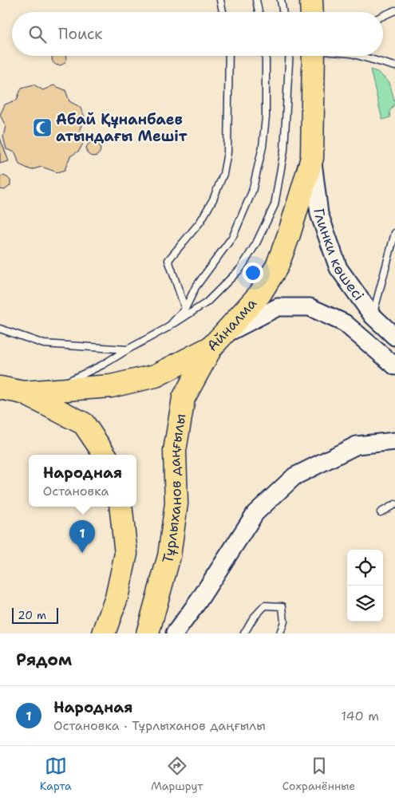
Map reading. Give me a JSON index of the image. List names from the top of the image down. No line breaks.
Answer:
{"streets":{"highway":["Айналма","Тұрлыханов даңғылы"],"main road":["Глинки көшесі"]},"crossings":[["Глинки көшесі","Айналма"],["Айналма","Тұрлыханов даңғылы"]],"places":{"mosque":["Абай Құнанбаев атындағы Мешіт"]},"scale_bar":"20 m","page":{"search":"Поиск","popup":["Народная","Остановка"],"pins":"1","scale":"20 m","heading":"Рядом","list":[{"mark":"1","name":"Народная","note":"Остановка · Тұрлыханов даңғылы","value":"140 m"}],"nav":["Карта","Маршрут","Сохранённые"]}}
